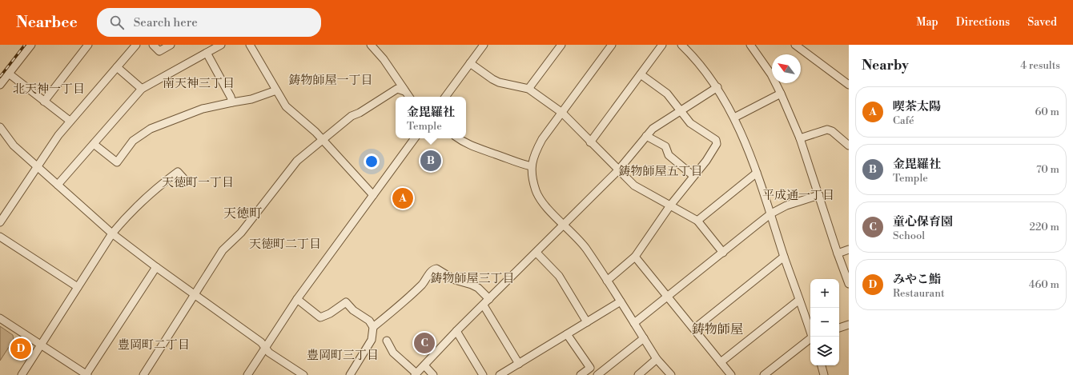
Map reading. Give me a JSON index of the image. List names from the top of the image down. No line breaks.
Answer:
{"districts":["鋳物師屋一丁目","南天神三丁目","北天神一丁目","鋳物師屋五丁目","天徳町一丁目","平成通一丁目","天徳町","天徳町二丁目","鋳物師屋三丁目","鋳物師屋","豊岡町二丁目","豊岡町三丁目"],"north":"top left","page":{"header":"Nearbee","search":"Search here","nav":["Map","Directions","Saved"],"heading":["Nearby","4 results"],"list":[{"mark":"A","name":"喫茶太陽","note":"Café","value":"60 m"},{"mark":"B","name":"金毘羅社","note":"Temple","value":"70 m"},{"mark":"C","name":"童心保育園","note":"School","value":"220 m"},{"mark":"D","name":"みやこ鮨","note":"Restaurant","value":"460 m"}],"popup":["金毘羅社","Temple"],"pins":["B","A","C","D"],"map_buttons":["+","−"]}}
